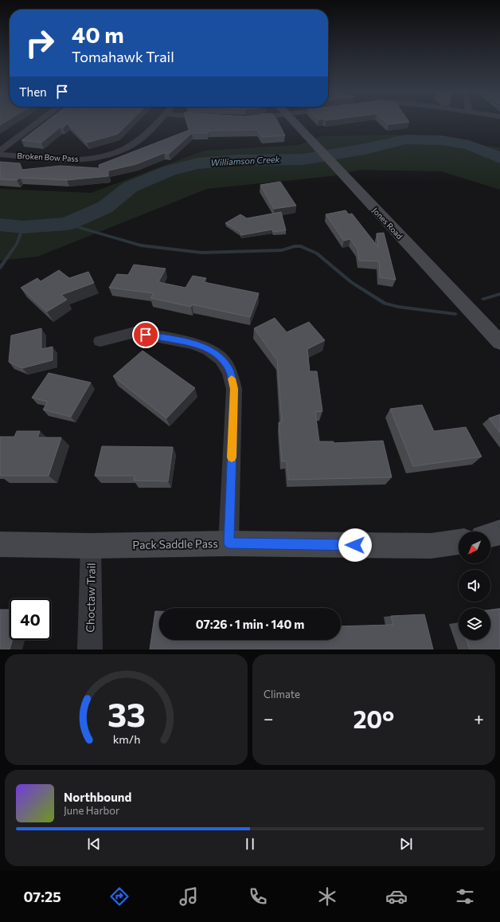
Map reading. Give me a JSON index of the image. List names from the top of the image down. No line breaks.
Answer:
{"streets":{"street":["Broken Bow Pass","Jones Road","Pack Saddle Pass","Choctaw Trail"]},"crossings":[["Pack Saddle Pass","Choctaw Trail"]],"water":["Williamson Creek"],"north":"bottom left","page":{"turn":["40 m","Tomahawk Trail"],"then":"Then","limit":"40","trip":"07:26 · 1 min · 140 m","tile":"Climate","heat":["−","20°","+"],"song":["Northbound","June Harbor"],"tabs":"07:25","gauge":["33","km/h"]}}
